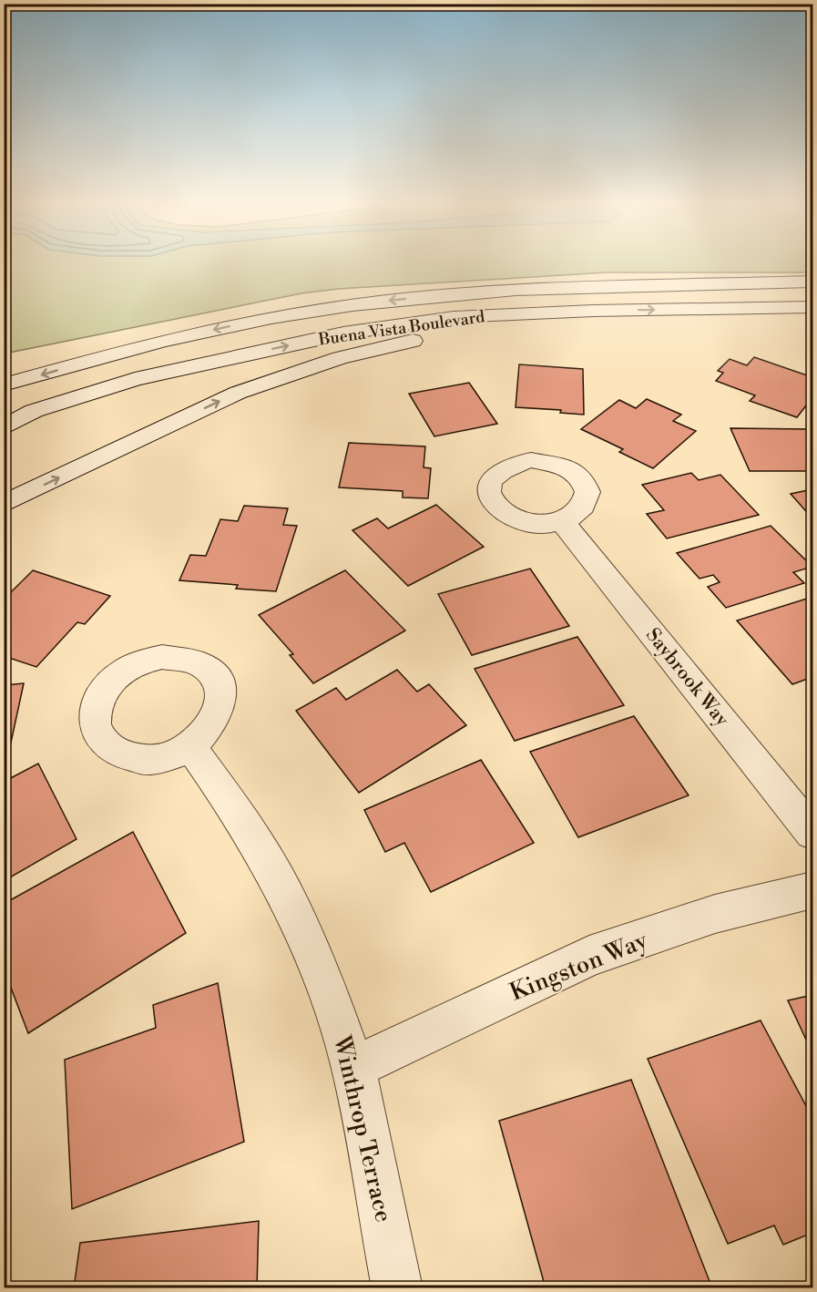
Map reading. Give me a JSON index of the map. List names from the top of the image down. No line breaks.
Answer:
{"streets":{"main road":["Buena Vista Boulevard","Saybrook Way","Kingston Way","Winthrop Terrace"]},"crossings":[["Kingston Way","Winthrop Terrace"]]}
